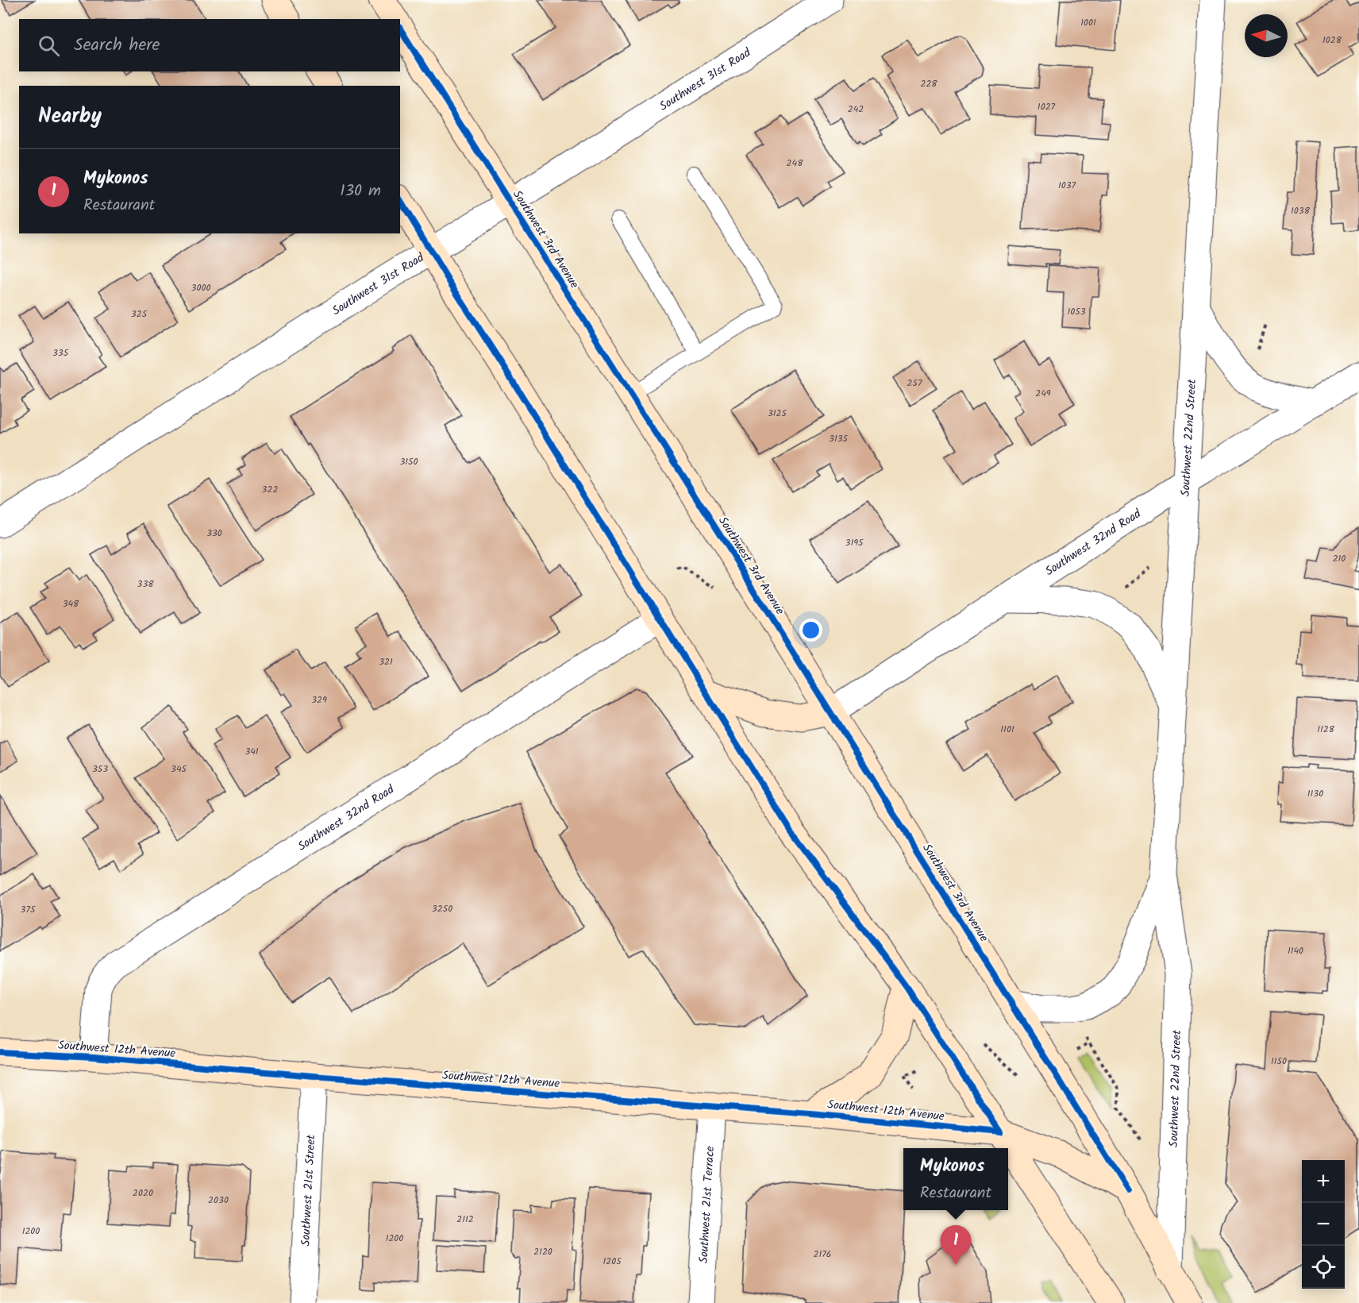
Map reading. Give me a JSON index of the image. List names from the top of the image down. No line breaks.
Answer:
{"streets":{"main road":["Southwest 3rd Avenue","Southwest 22nd Street","Southwest 12th Avenue"],"street":["Southwest 31st Road","Southwest 32nd Road","Southwest 21st Street","Southwest 21st Terrace"]},"crossings":[["Southwest 31st Road","Southwest 3rd Avenue"],["Southwest 3rd Avenue","Southwest 22nd Street"],["Southwest 3rd Avenue","Southwest 32nd Road"],["Southwest 3rd Avenue","Southwest 12th Avenue"],["Southwest 22nd Street","Southwest 32nd Road"],["Southwest 32nd Road","Southwest 12th Avenue"],["Southwest 12th Avenue","Southwest 21st Street"],["Southwest 12th Avenue","Southwest 21st Terrace"]],"house_numbers":["1001","1028","228","1027","242","248","1037","1038","3000","1053","325","335","257","249","3125","3135","3150","322","330","3195","210","338","348","321","329","1101","1128","341","353","345","1130","3250","375","1140","1150","2020","2030","2112","1200","1200","2120","2176","1205"],"north":"left","page":{"search":"Search here","heading":"Nearby","list":[{"mark":"1","name":"Mykonos","note":"Restaurant","value":"130 m"}],"popup":["Mykonos","Restaurant"],"map_buttons":["+","−"],"pins":"1"}}
